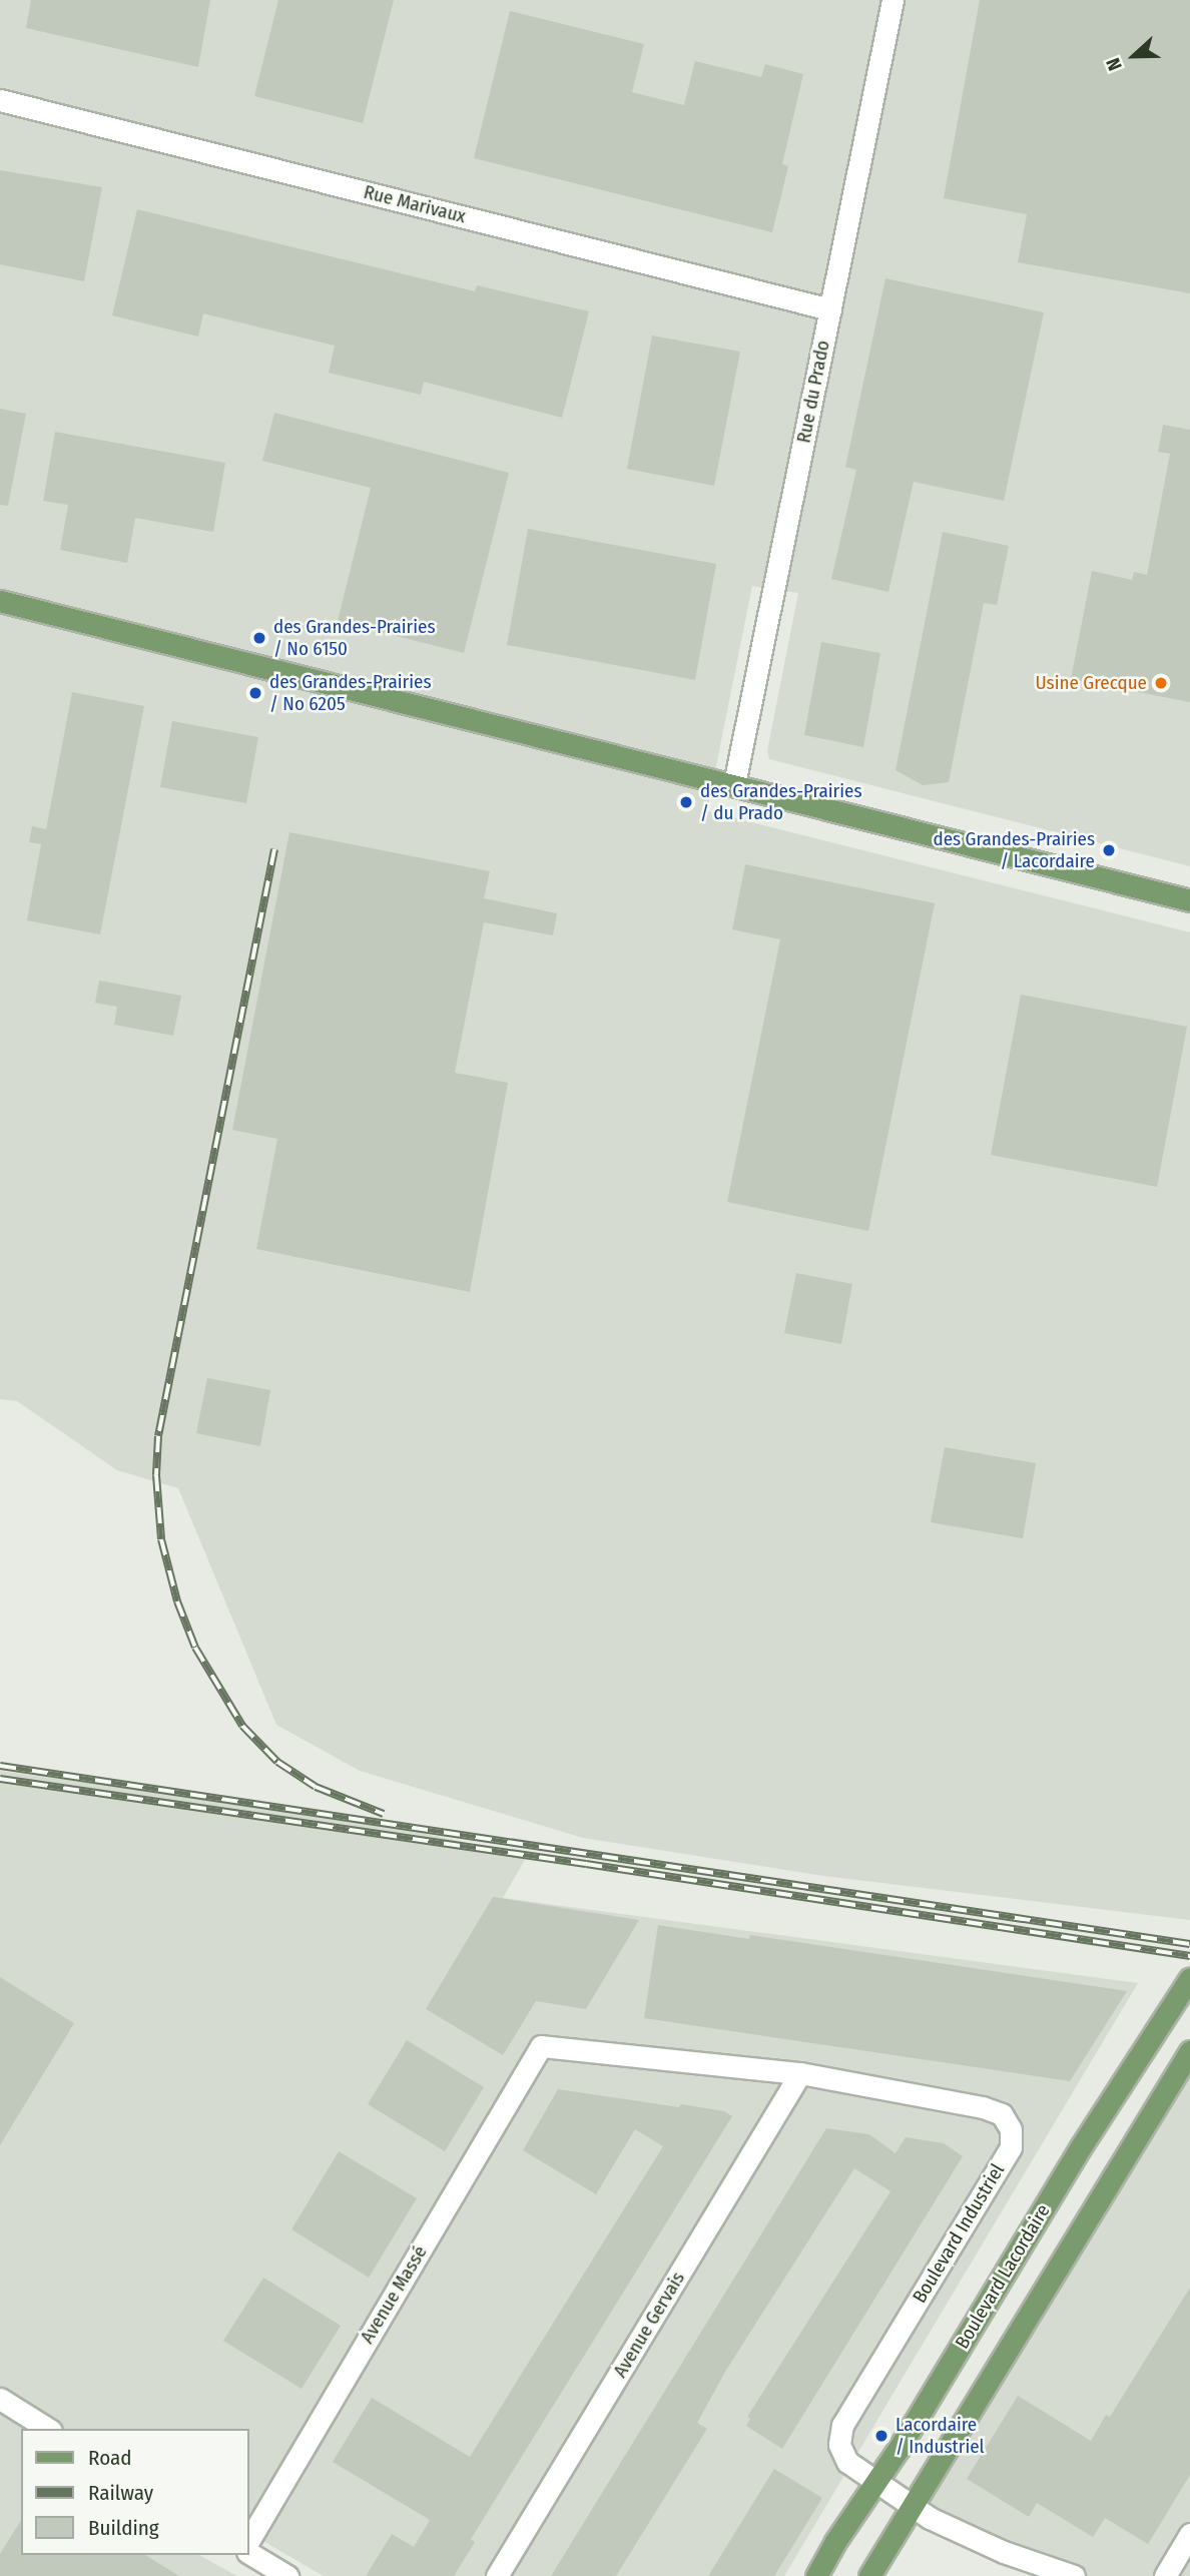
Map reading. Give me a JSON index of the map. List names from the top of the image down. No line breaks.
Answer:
{"streets":{"main road":["Boulevard Lacordaire"],"street":["Rue Marivaux","Rue du Prado","Boulevard Industriel","Avenue Massé","Avenue Gervais"]},"crossings":[["Rue Marivaux","Rue du Prado"],["Boulevard Industriel","Boulevard Lacordaire"],["Boulevard Industriel","Avenue Massé"],["Boulevard Industriel","Avenue Gervais"]],"places":["des Grandes-Prairies / No 6150","Usine Grecque","des Grandes-Prairies / No 6205","des Grandes-Prairies / du Prado","des Grandes-Prairies / Lacordaire","Lacordaire / Industriel"],"legend":["Road","Railway","Building"],"north":"left"}
